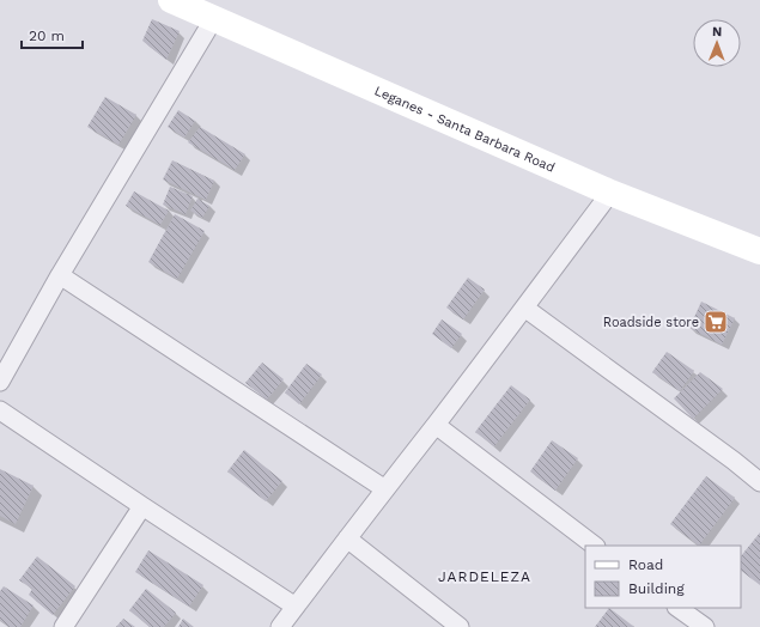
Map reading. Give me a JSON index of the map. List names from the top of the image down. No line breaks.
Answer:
{"streets":{"main road":["Leganes - Santa Barbara Road"]},"districts":["JARDELEZA"],"places":{"supermarket":["Roadside store"]},"legend":["Road","Building"],"scale_bar":"20 m","north":"top"}
